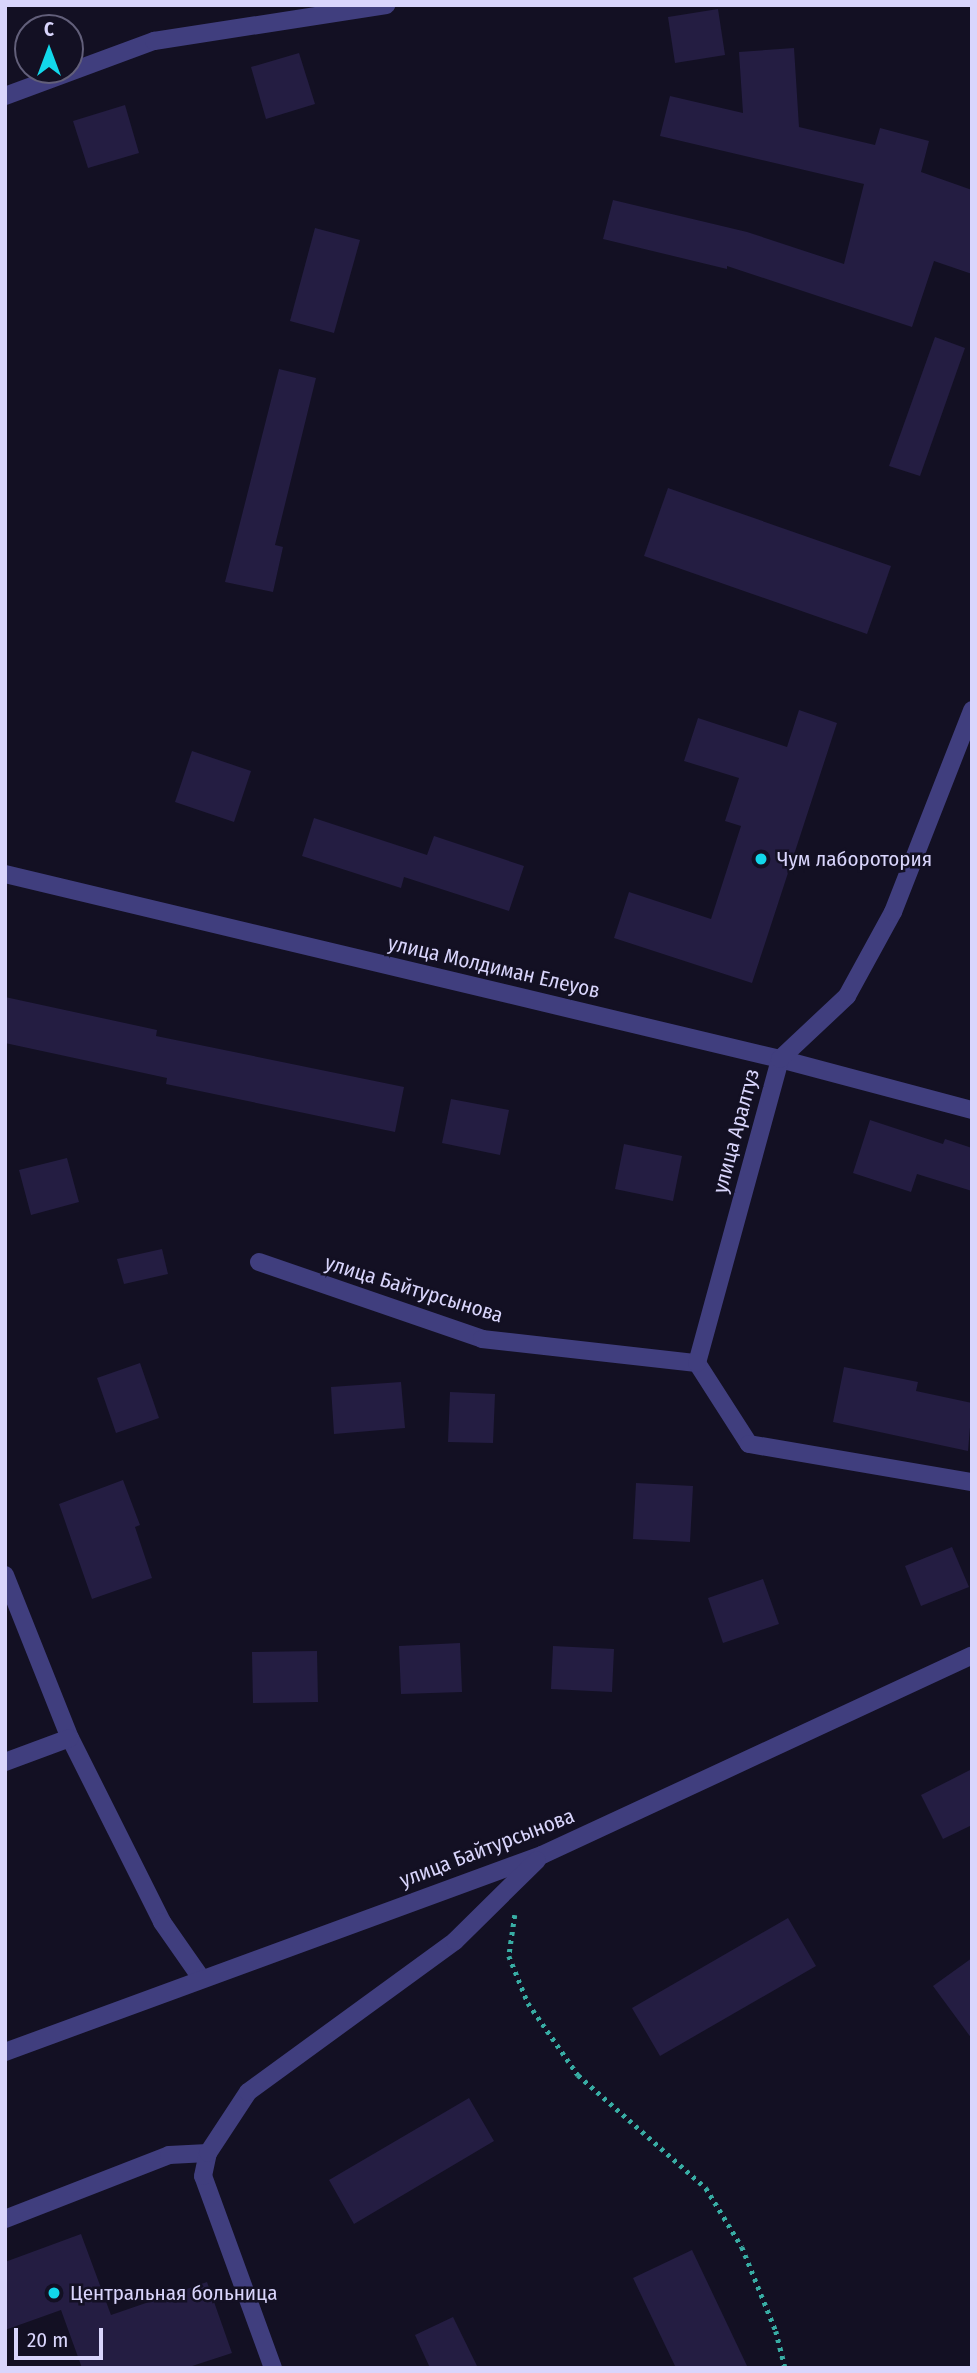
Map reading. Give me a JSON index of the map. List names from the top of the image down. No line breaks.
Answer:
{"streets":{"street":["улица Молдиман Елеуов","улица Аралтуз","улица Байтурсынова"]},"crossings":[["улица Молдиман Елеуов","улица Аралтуз"],["улица Аралтуз","улица Байтурсынова"]],"places":["Чум лаборотория","Центральная больница"],"scale_bar":"20 m","north":"top"}
